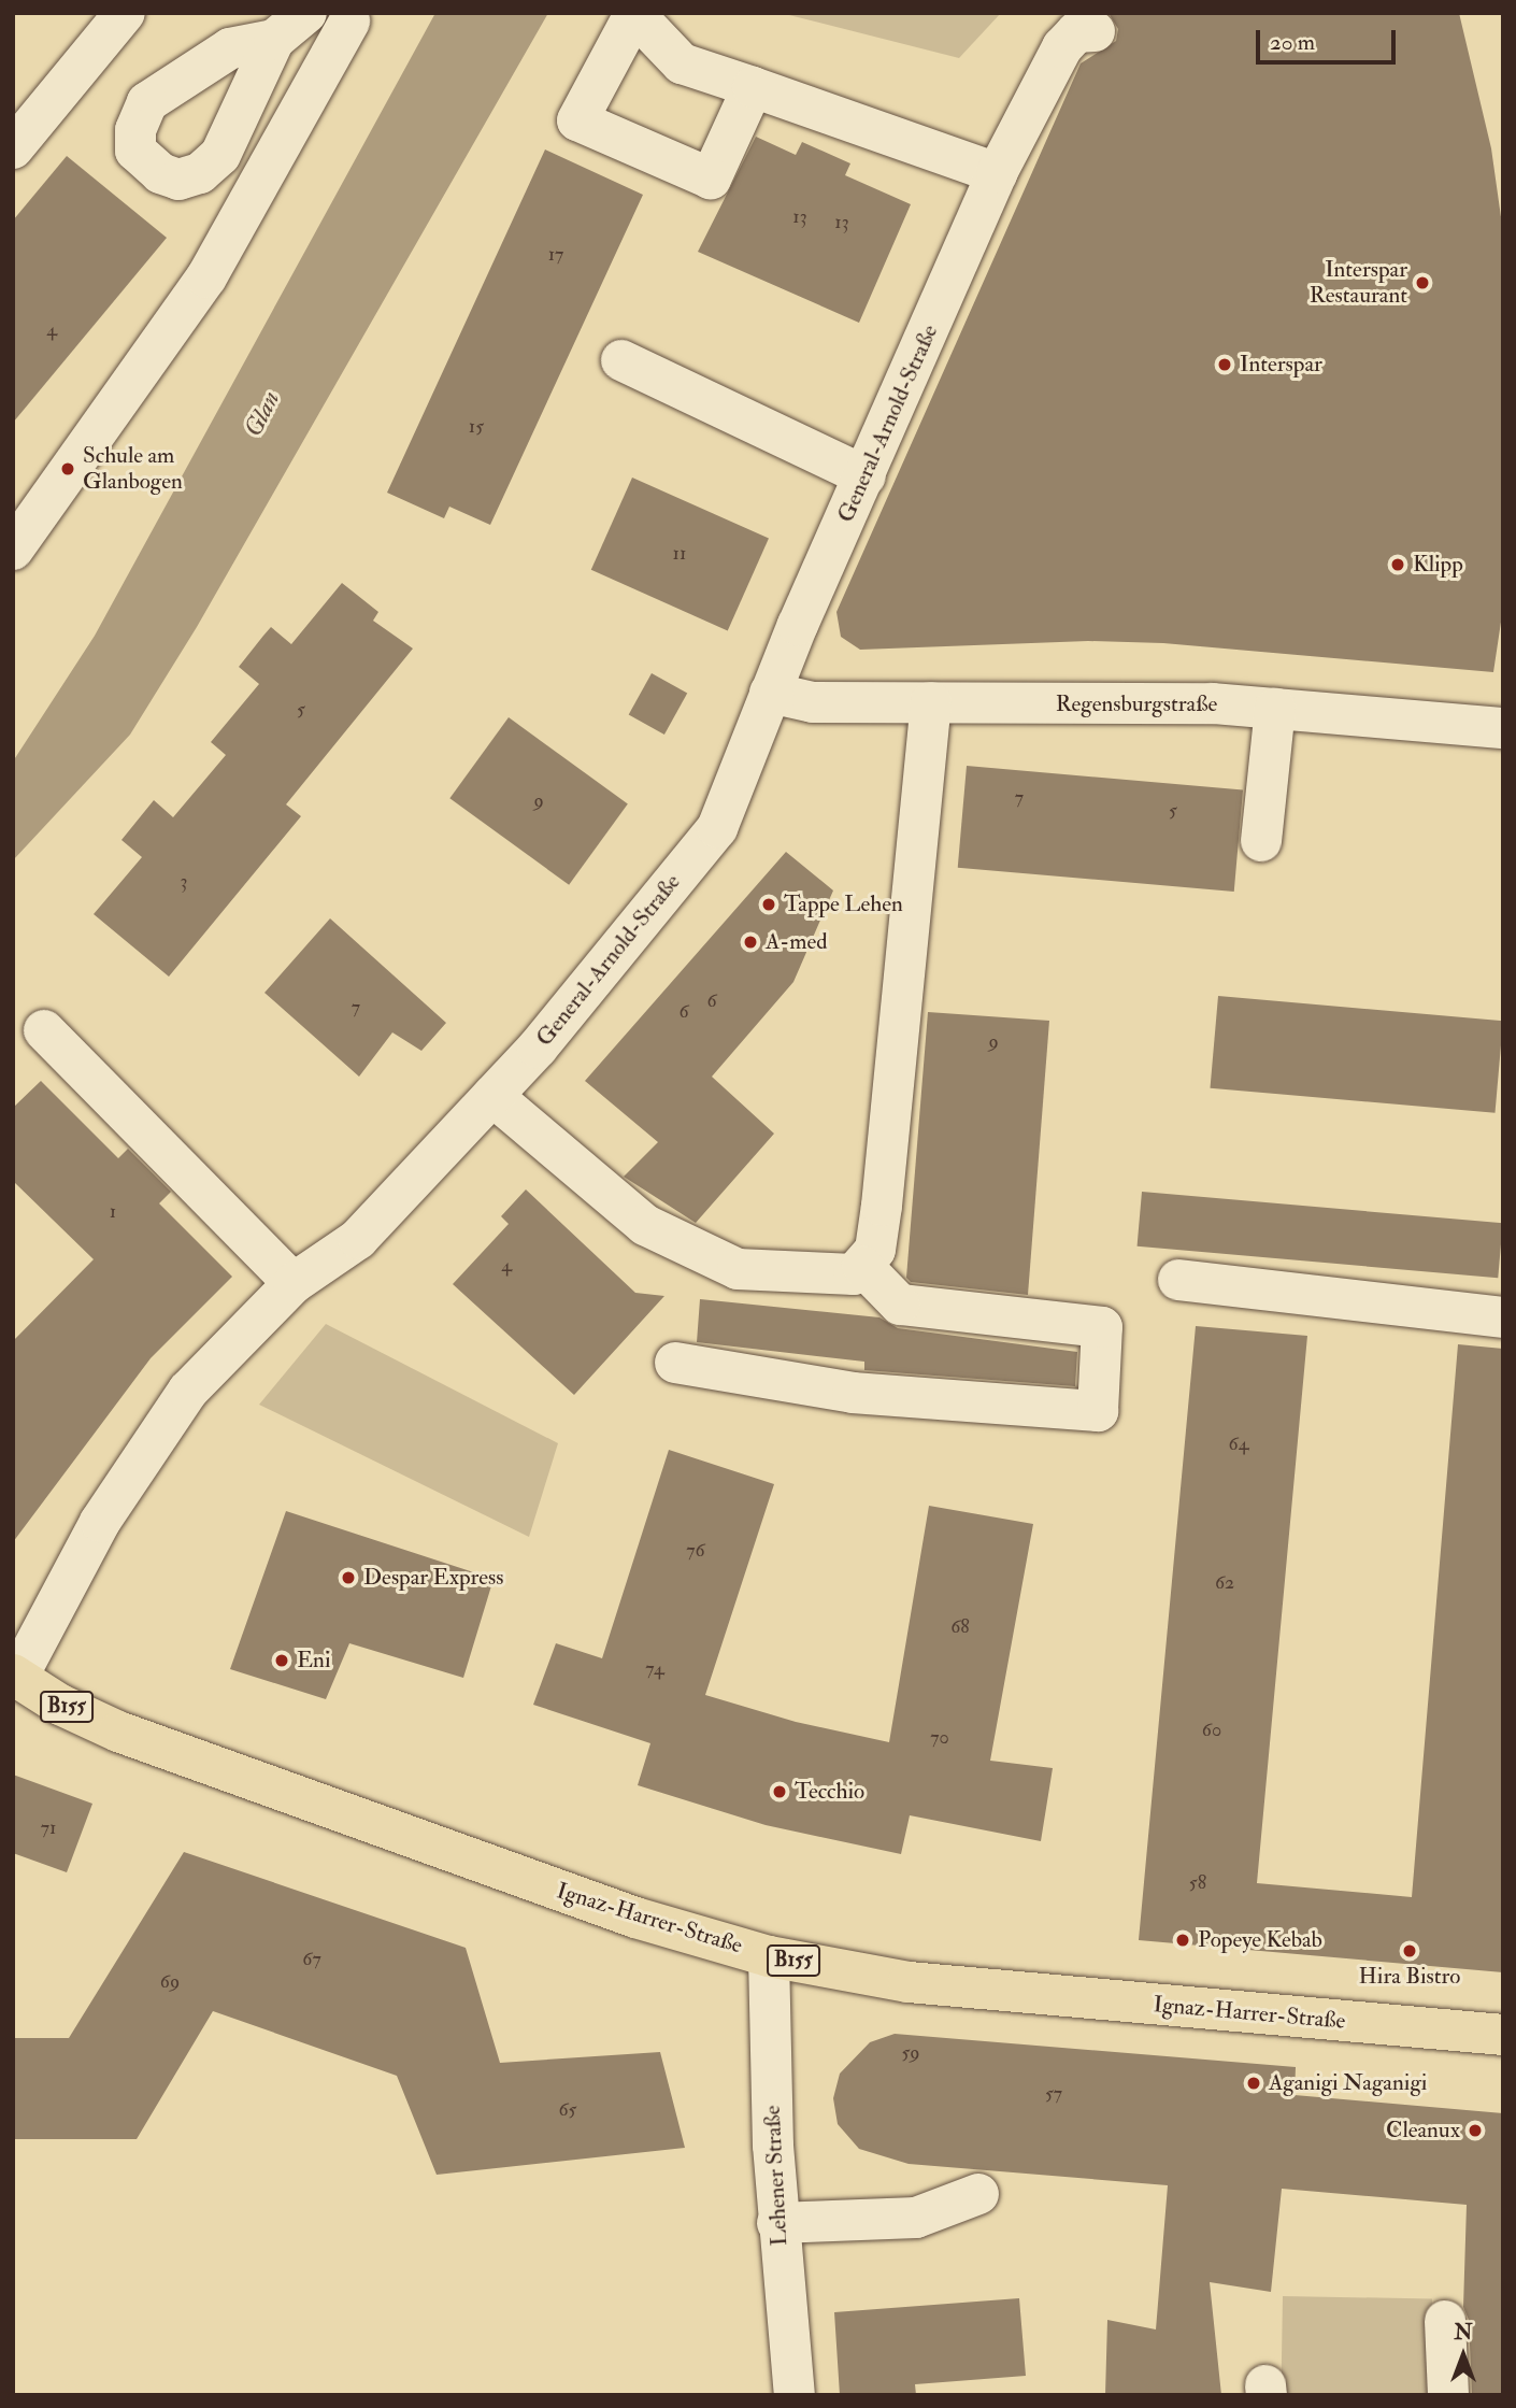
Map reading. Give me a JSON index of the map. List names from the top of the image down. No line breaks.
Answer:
{"streets":{"main road":["B155","Ignaz-Harrer-Straße"],"street":["General-Arnold-Straße","Regensburgstraße","Lehener Straße"]},"crossings":[["General-Arnold-Straße","Regensburgstraße"],["General-Arnold-Straße","Ignaz-Harrer-Straße"],["Ignaz-Harrer-Straße","Lehener Straße"]],"water":["Glan"],"places":["Interspar Restaurant","Interspar","Schule am Glanbogen","Klipp","Tappe Lehen","A-med","Despar Express","Eni","Tecchio","Popeye Kebab","Hira Bistro","Aganigi Naganigi","Cleanux"],"house_numbers":["13","13","17","4","15","11","5","7","9","5","3","6","7","6","9","1","4","64","76","62","68","74","60","70","71","58","67","69","59","57","65"],"scale_bar":"20 m","north":"top"}
